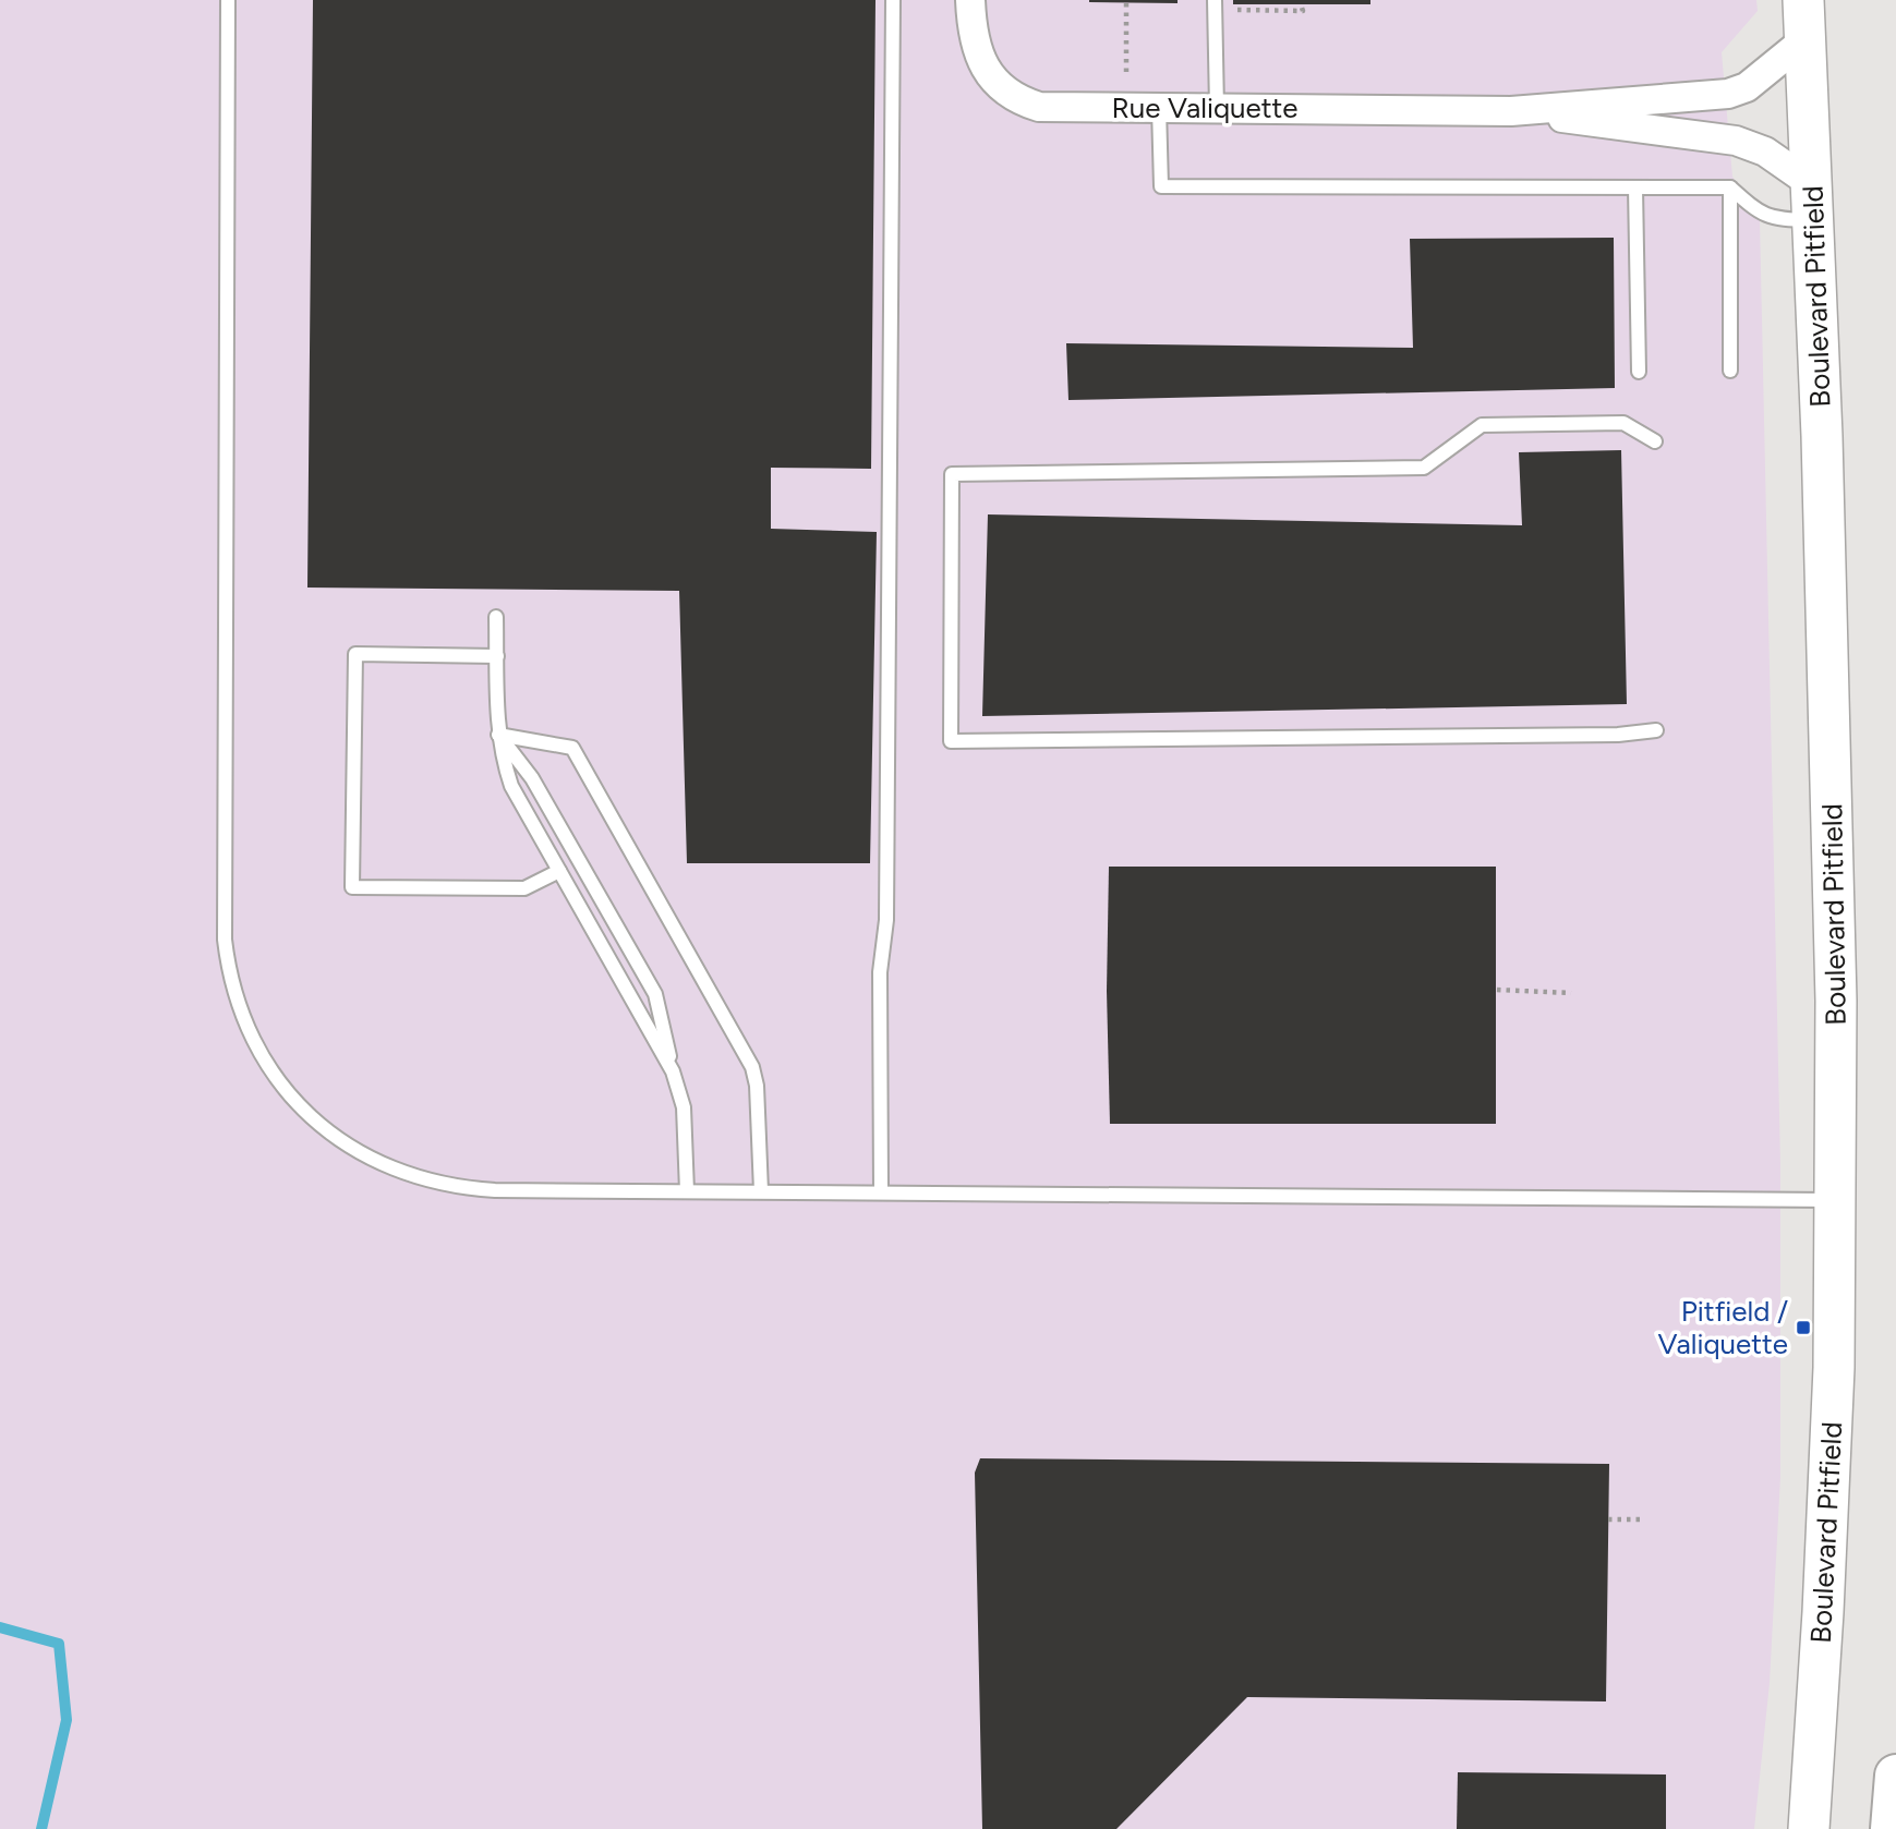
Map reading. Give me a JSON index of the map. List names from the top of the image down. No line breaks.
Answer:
{"streets":{"main road":["Boulevard Pitfield"],"street":["Rue Valiquette"]},"crossings":[["Rue Valiquette","Boulevard Pitfield"]],"places":{"transit":["Pitfield / Valiquette"]}}
